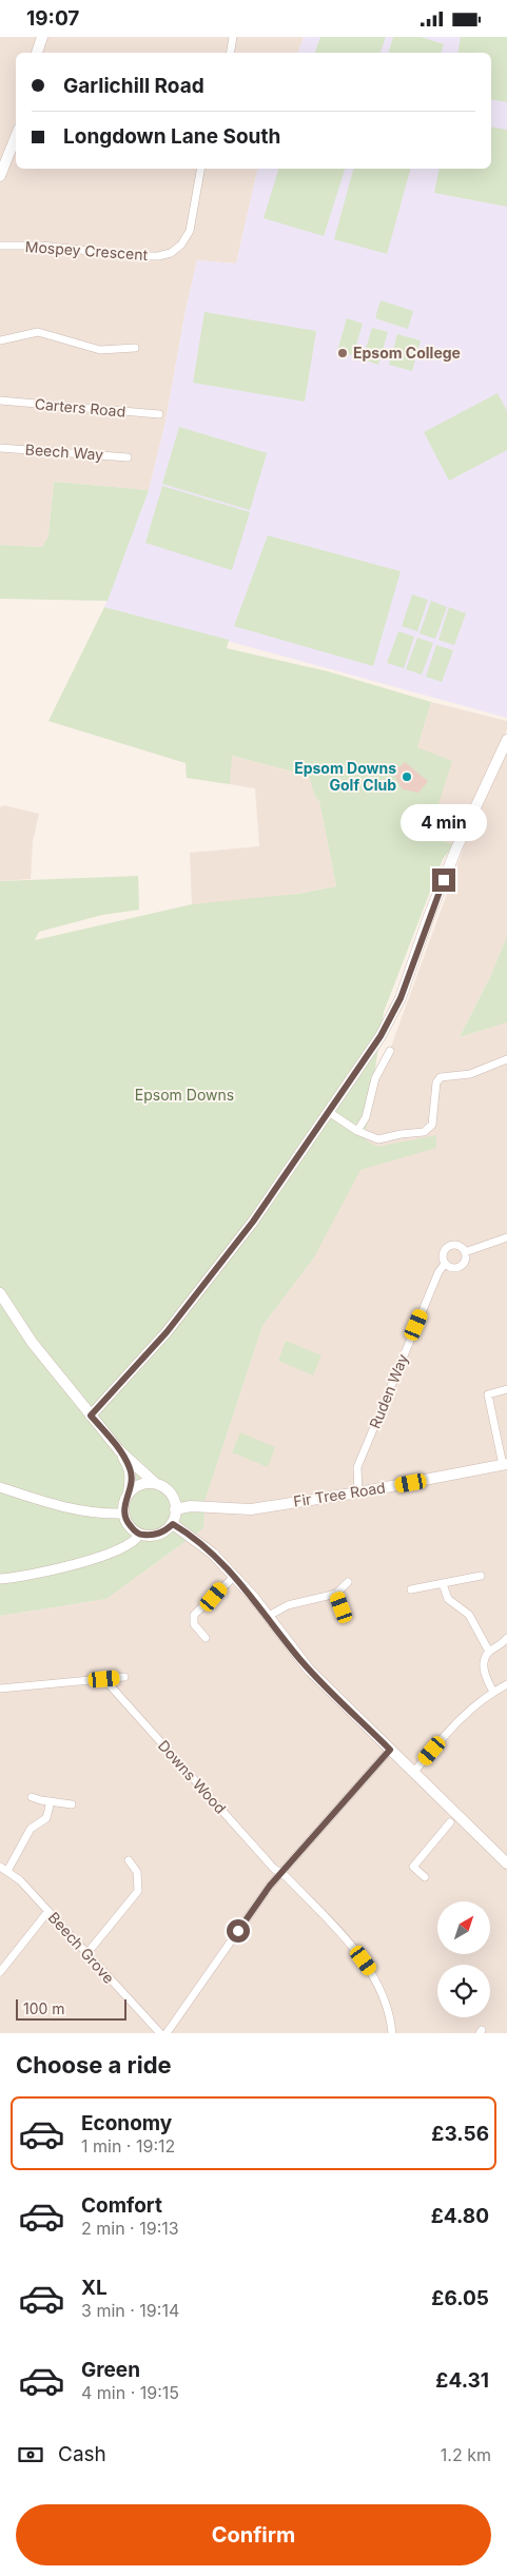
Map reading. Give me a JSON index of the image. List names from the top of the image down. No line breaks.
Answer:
{"streets":{"main road":["Fir Tree Road"],"street":["Mospey Crescent","Carters Road","Beech Way","Ruden Way","Downs Wood","Beech Grove"]},"crossings":[["Ruden Way","Fir Tree Road"]],"parks":["Epsom Downs"],"places":["Epsom College","Epsom Downs Golf Club"],"scale_bar":"100 m","north":"top right","page":{"status":"19:07","banner":["Garlichill Road","Longdown Lane South"],"bubble":"4 min","scale":"100 m","heading":"Choose a ride","list":[{"name":"Economy","note":"1 min · 19:12","value":"£3.56"},{"name":"Comfort","note":"2 min · 19:13","value":"£4.80"},{"name":"XL","note":"3 min · 19:14","value":"£6.05"},{"name":"Green","note":"4 min · 19:15","value":"£4.31"}],"pay":["Cash","1.2 km"],"buttons":"Confirm"}}
